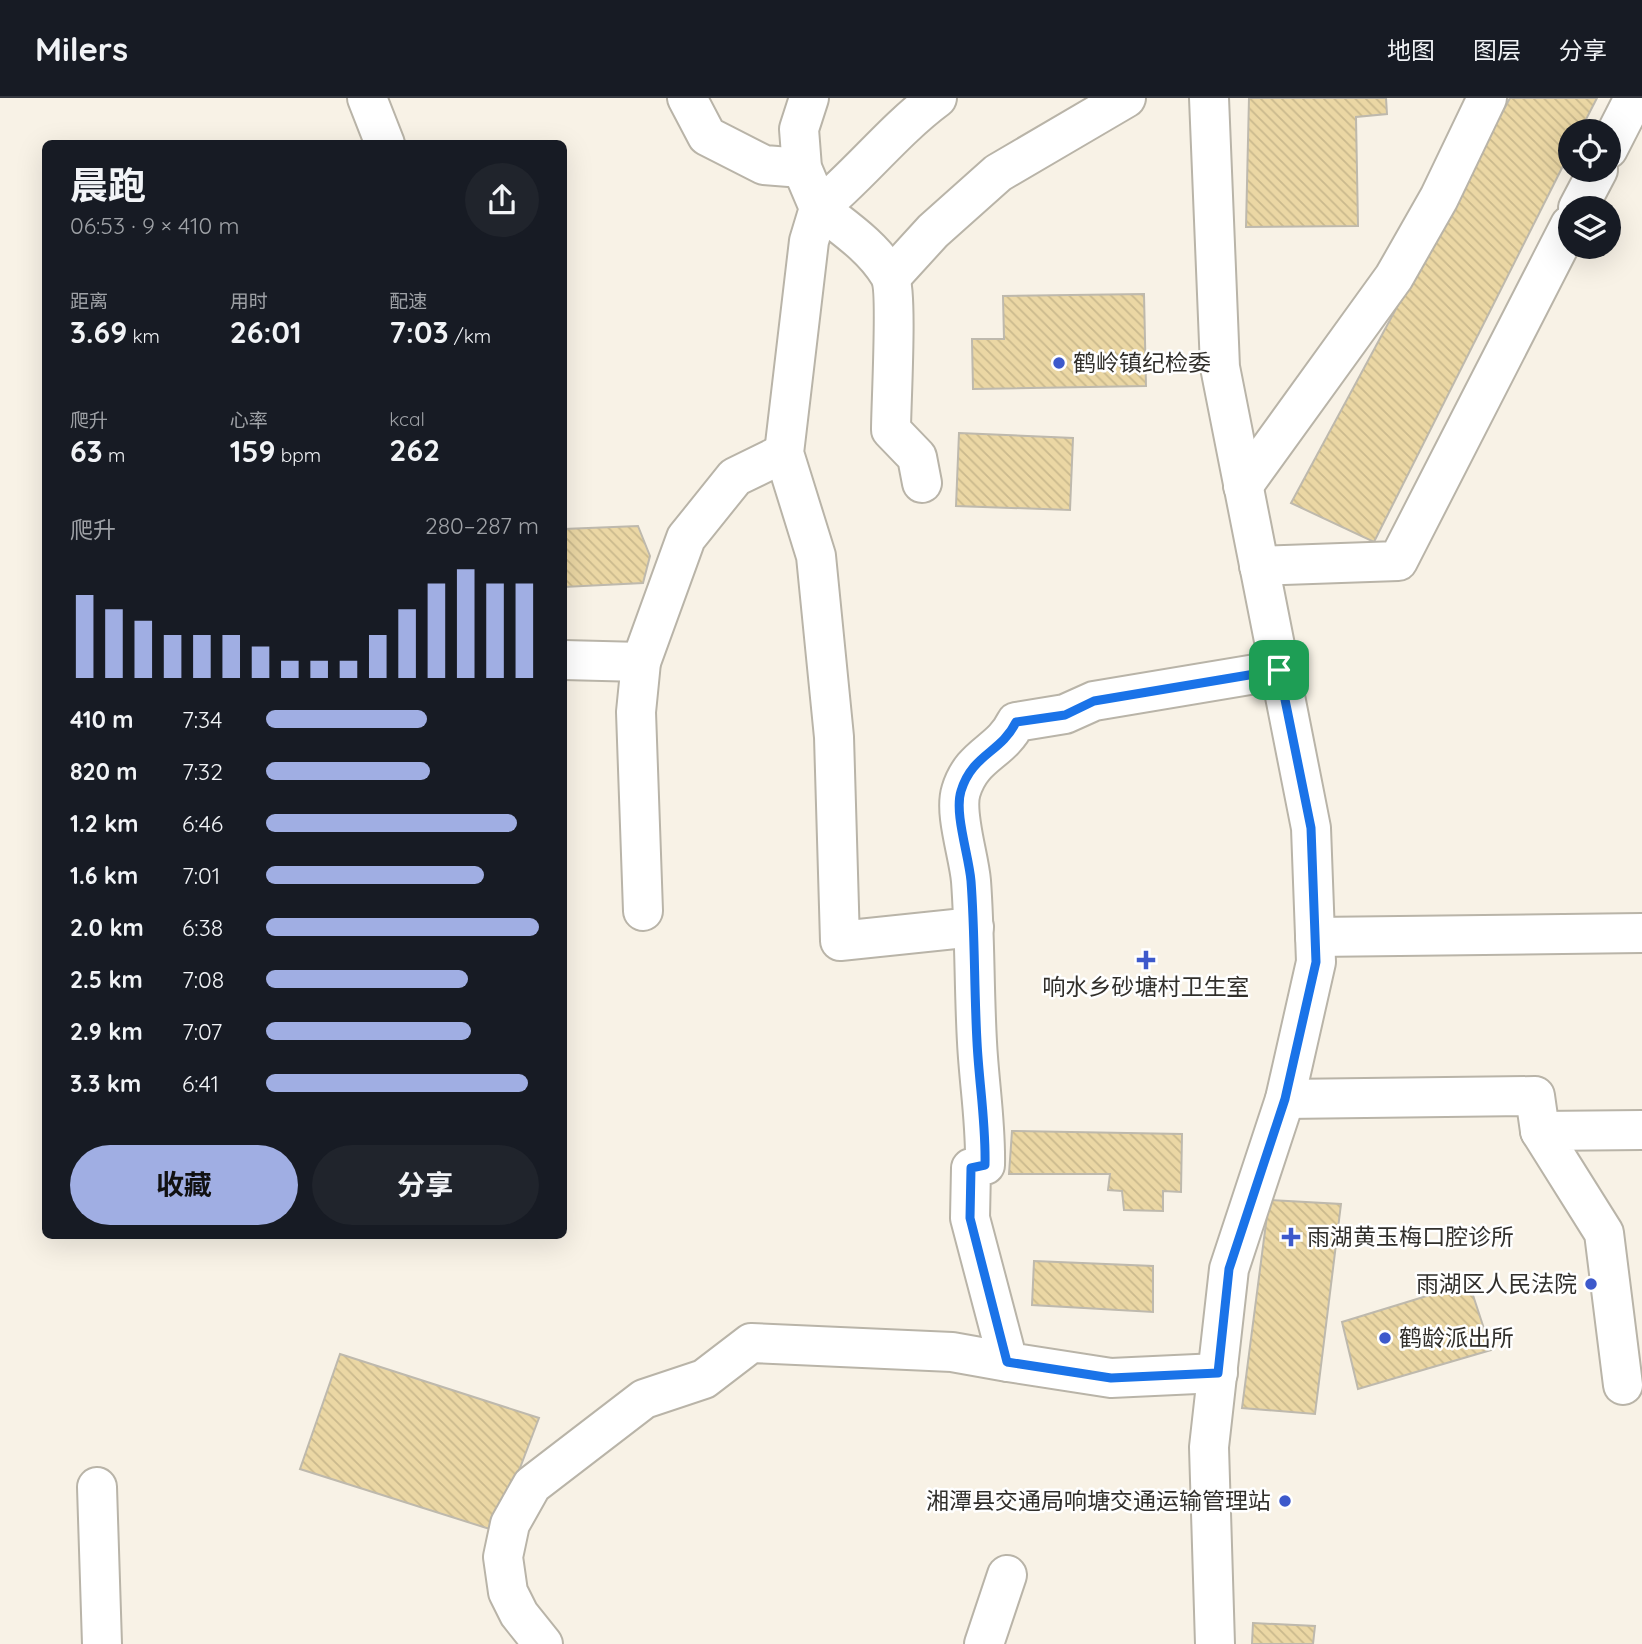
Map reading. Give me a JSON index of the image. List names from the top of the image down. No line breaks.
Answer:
{"places":{"other":["鹤岭镇纪检委","雨湖区人民法院","鹤龄派出所","湘潭县交通局响塘交通运输管理站"],"health":["响水乡砂塘村卫生室","雨湖黄玉梅口腔诊所"]},"page":{"header":"Milers","nav":["地图","图层","分享"],"heading":["晨跑","06:53 · 9 × 410 m"],"stats":[["距离","3.69 km"],["用时","26:01"],["配速","7:03 /km"],["爬升","63 m"],["心率","159 bpm"],["kcal","262"]],"chart":["爬升","280–287 m"],"list":[{"name":"410 m","note":"7:34"},{"name":"820 m","note":"7:32"},{"name":"1.2 km","note":"6:46"},{"name":"1.6 km","note":"7:01"},{"name":"2.0 km","note":"6:38"},{"name":"2.5 km","note":"7:08"},{"name":"2.9 km","note":"7:07"},{"name":"3.3 km","note":"6:41"}],"buttons":["收藏","分享"]}}
